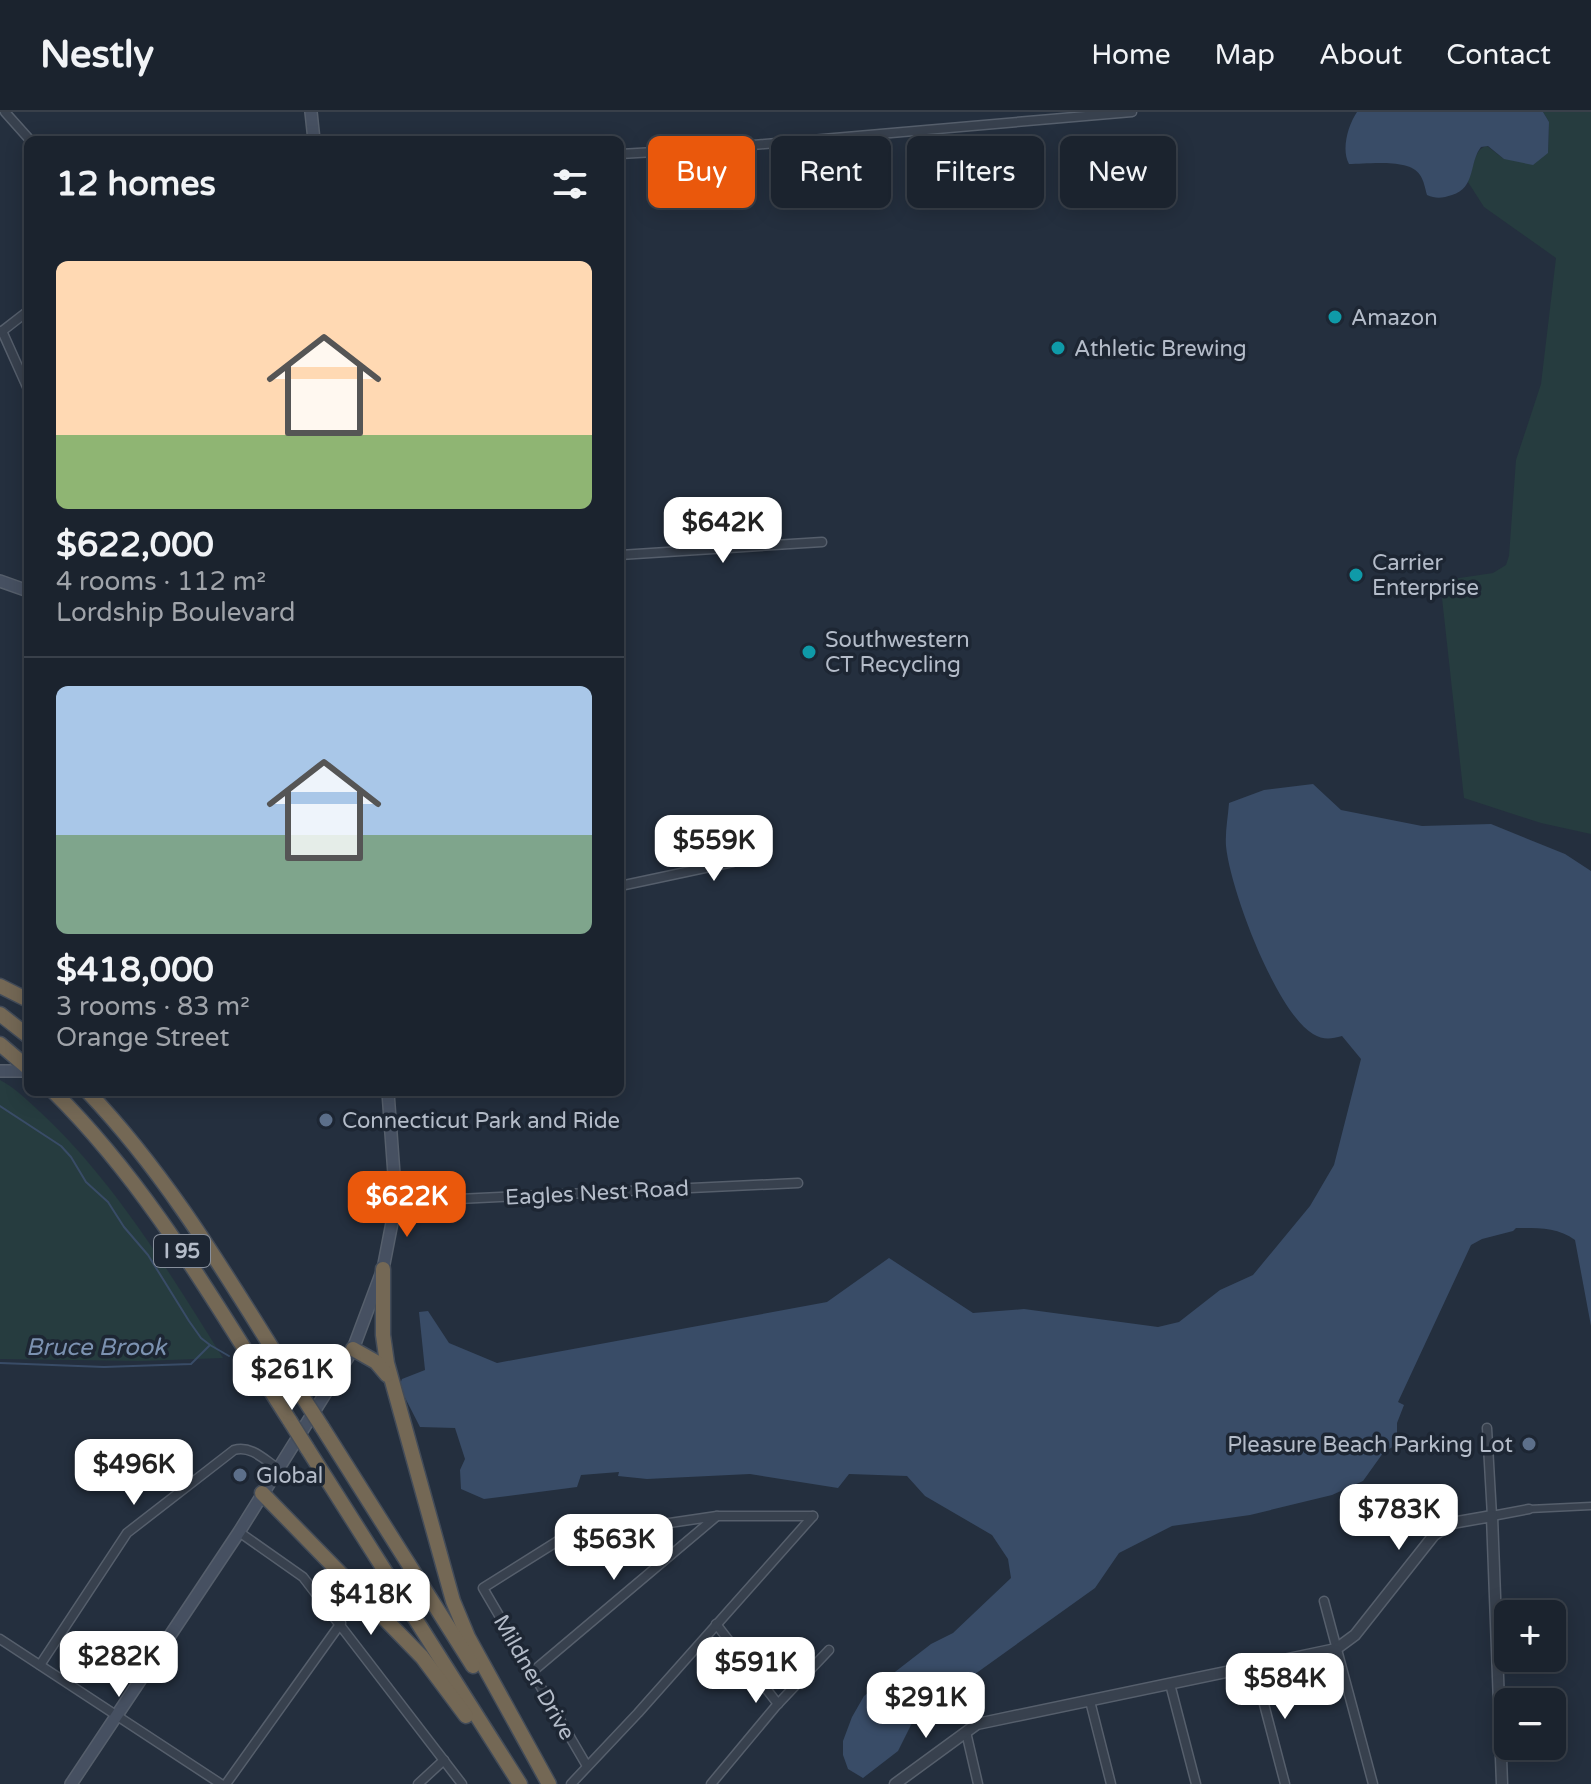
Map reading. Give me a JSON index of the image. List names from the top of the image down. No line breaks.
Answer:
{"streets":{"highway":["I 95"],"street":["Eagles Nest Road","Mildner Drive"]},"water":["Bruce Brook"],"places":["Amazon","Athletic Brewing","Carrier Enterprise","Southwestern CT Recycling","Connecticut Park and Ride","Pleasure Beach Parking Lot","Global"],"page":{"header":"Nestly","nav":["Home","Map","About","Contact"],"chip":["Buy","Rent","Filters","New"],"heading":"12 homes","list":[{"name":"$622,000","note":"4 rooms · 112 m² · Lordship Boulevard"},{"name":"$418,000","note":"3 rooms · 83 m² · Orange Street"}],"price":["$642K","$559K","$622K","$261K","$496K","$783K","$563K","$418K","$282K","$591K","$584K","$291K"],"map_buttons":["+","−"]}}
